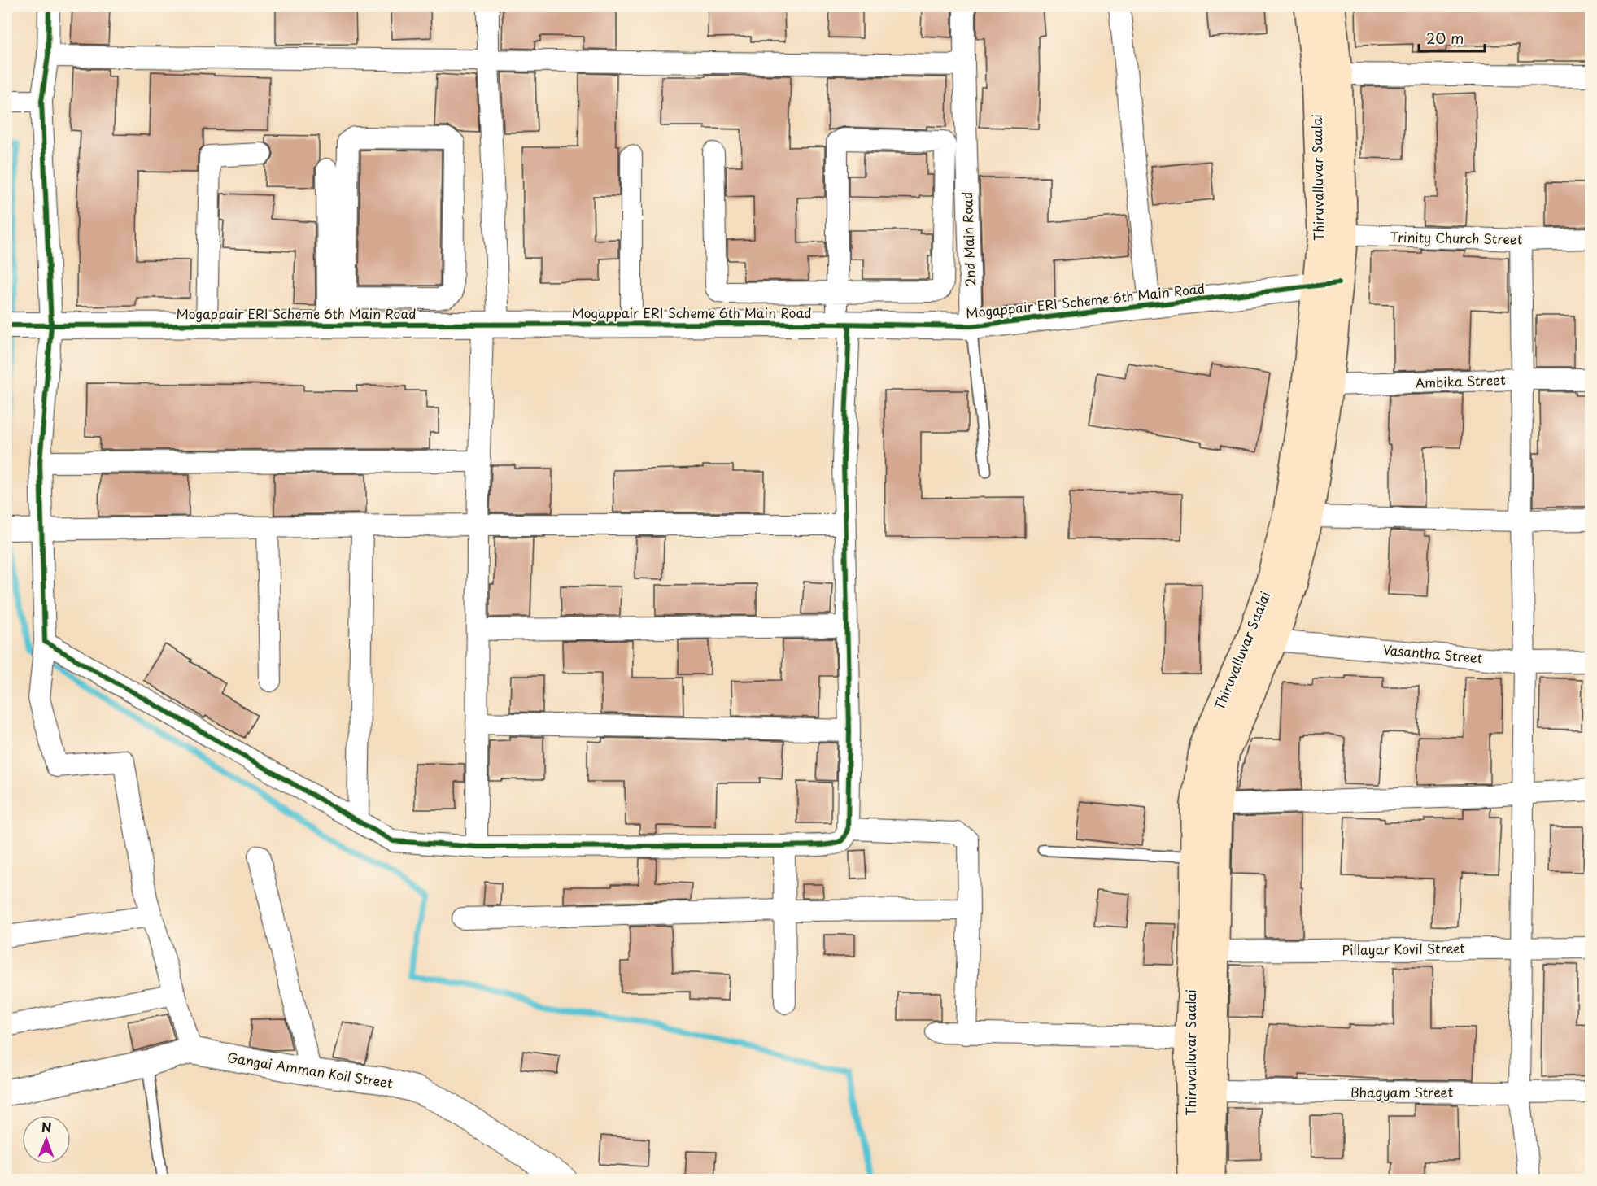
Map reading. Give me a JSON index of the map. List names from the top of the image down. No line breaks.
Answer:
{"streets":{"main road":["Thiruvalluvar Saalai"],"street":["Trinity Church Street","2nd Main Road","Mogappair ERI Scheme 6th Main Road","Ambika Street","Vasantha Street","Pillayar Kovil Street","Gangai Amman Koil Street","Bhagyam Street"]},"crossings":[["Thiruvalluvar Saalai","Trinity Church Street"],["Thiruvalluvar Saalai","Mogappair ERI Scheme 6th Main Road"],["Thiruvalluvar Saalai","Ambika Street"],["Thiruvalluvar Saalai","Vasantha Street"],["Thiruvalluvar Saalai","Pillayar Kovil Street"],["Thiruvalluvar Saalai","Bhagyam Street"],["2nd Main Road","Mogappair ERI Scheme 6th Main Road"]],"scale_bar":"20 m","north":"top"}
